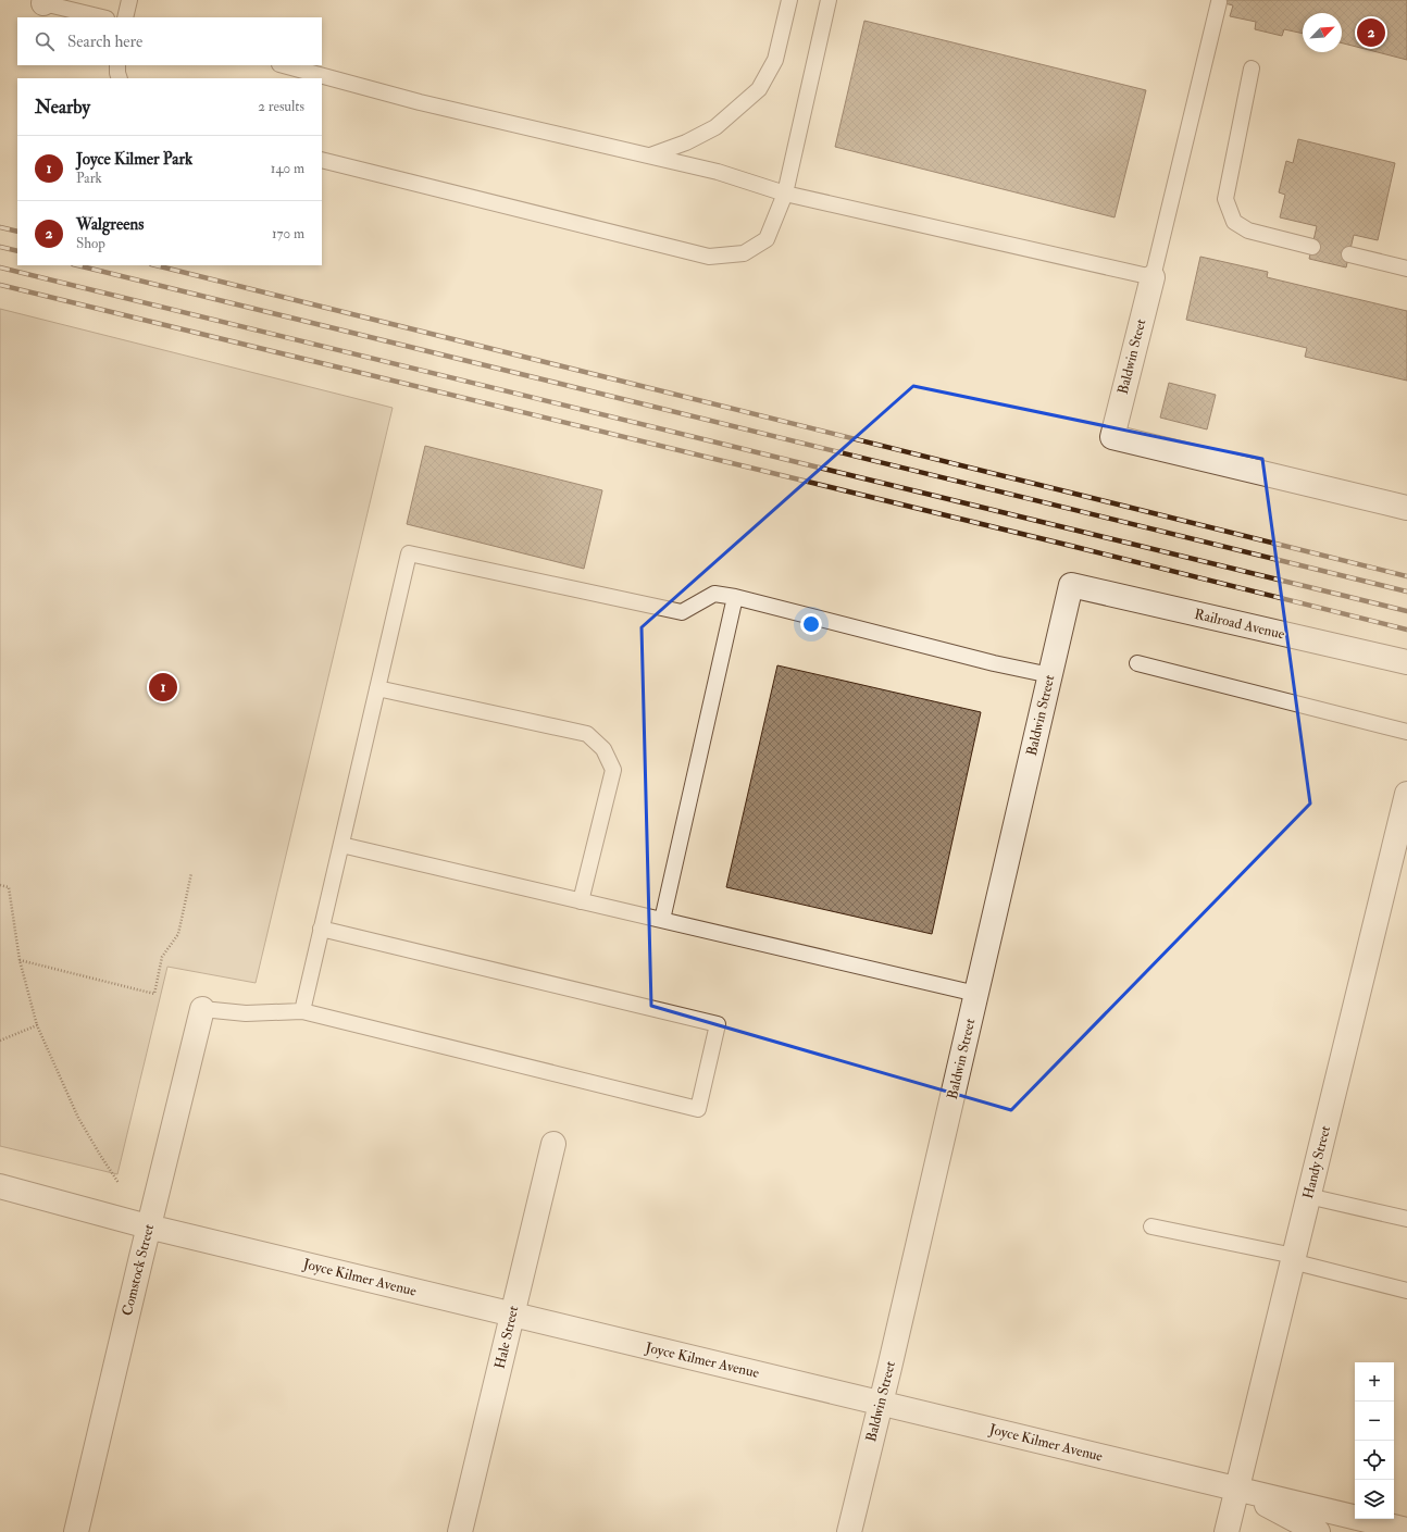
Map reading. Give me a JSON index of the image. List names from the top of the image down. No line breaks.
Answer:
{"streets":{"street":["Baldwin Steet","Railroad Avenue","Baldwin Street","Handy Street","Comstock Street","Joyce Kilmer Avenue","Hale Street"]},"crossings":[["Railroad Avenue","Baldwin Street"],["Baldwin Street","Joyce Kilmer Avenue"],["Handy Street","Joyce Kilmer Avenue"],["Comstock Street","Joyce Kilmer Avenue"],["Joyce Kilmer Avenue","Hale Street"]],"north":"top right","page":{"pins":["2","1"],"search":"Search here","heading":["Nearby","2 results"],"list":[{"mark":"1","name":"Joyce Kilmer Park","note":"Park","value":"140 m"},{"mark":"2","name":"Walgreens","note":"Shop","value":"170 m"}],"map_buttons":["+","−"]}}
